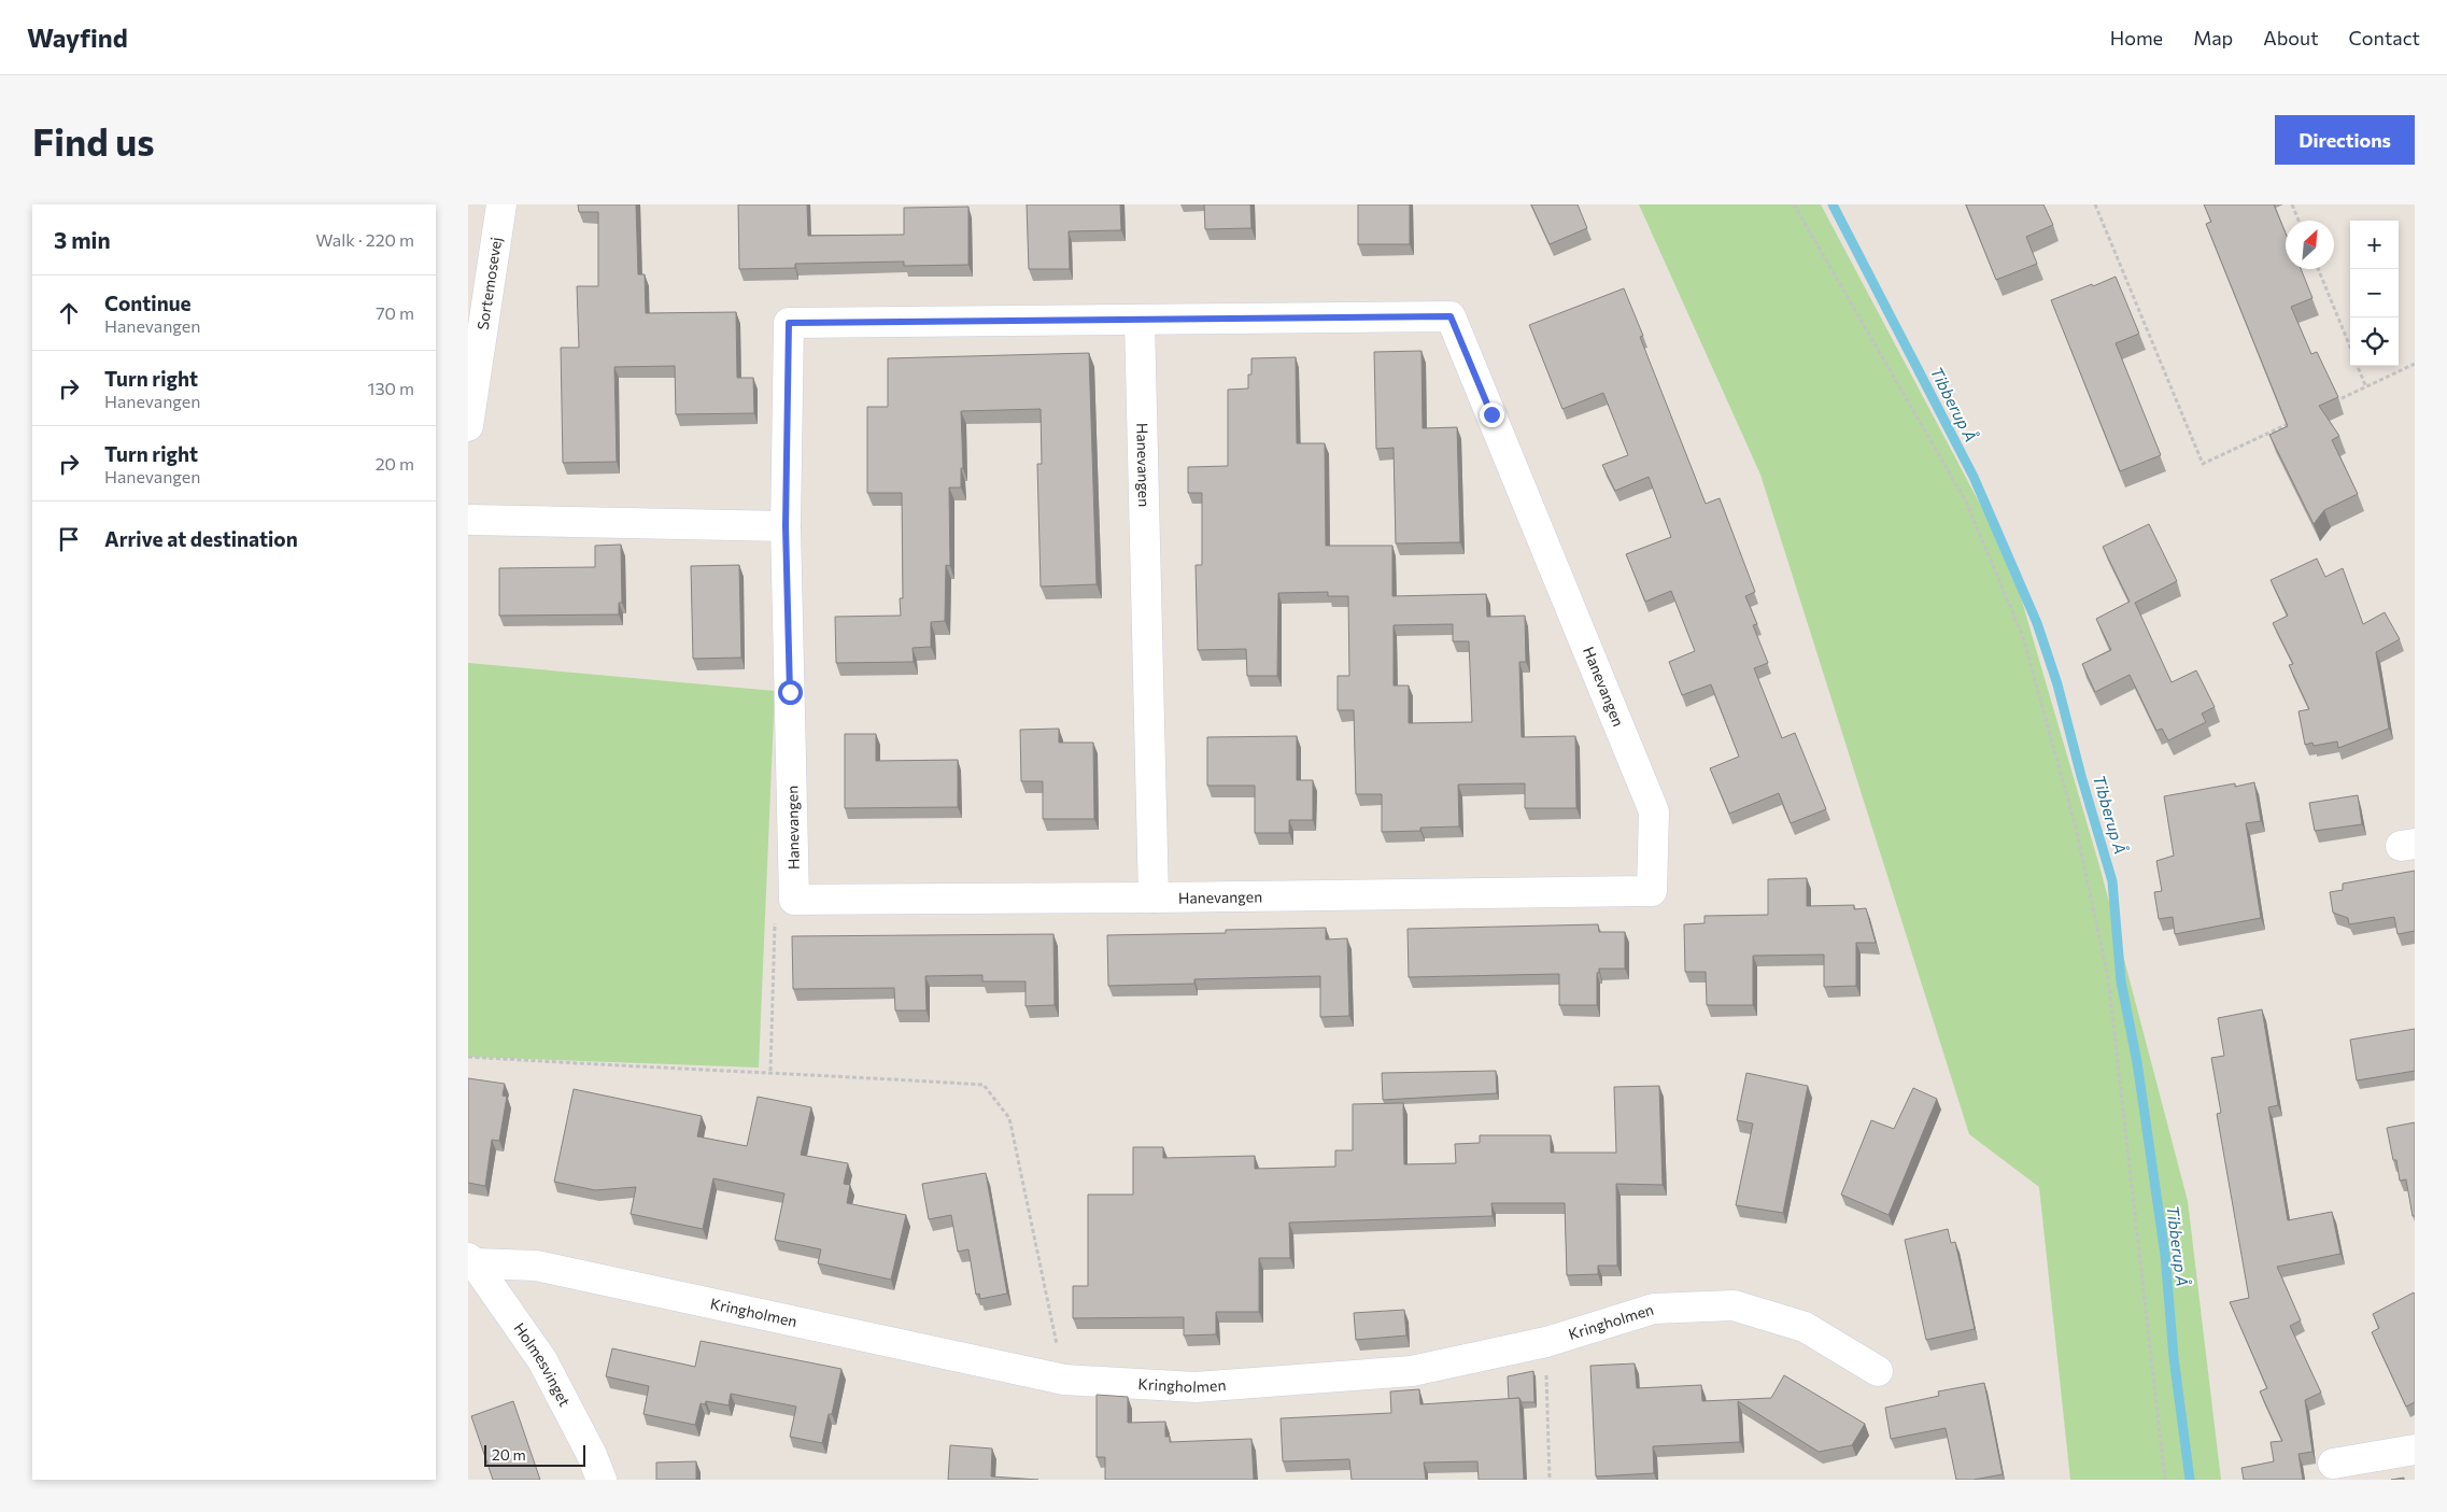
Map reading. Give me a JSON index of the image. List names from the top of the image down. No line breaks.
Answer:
{"streets":{"street":["Sortemosevej","Hanevangen","Kringholmen","Holmesvinget"]},"crossings":[["Kringholmen","Holmesvinget"]],"water":["Tibberup Å"],"scale_bar":"20 m","north":"top right","page":{"header":"Wayfind","nav":["Home","Map","About","Contact"],"buttons":"Directions","title":"Find us","heading":["3 min","Walk · 220 m"],"map_buttons":["+","−"],"list":[["Continue","Hanevangen","70 m"],["Turn right","Hanevangen","130 m"],["Turn right","Hanevangen","20 m"],"Arrive at destination"],"scale":"20 m"}}
